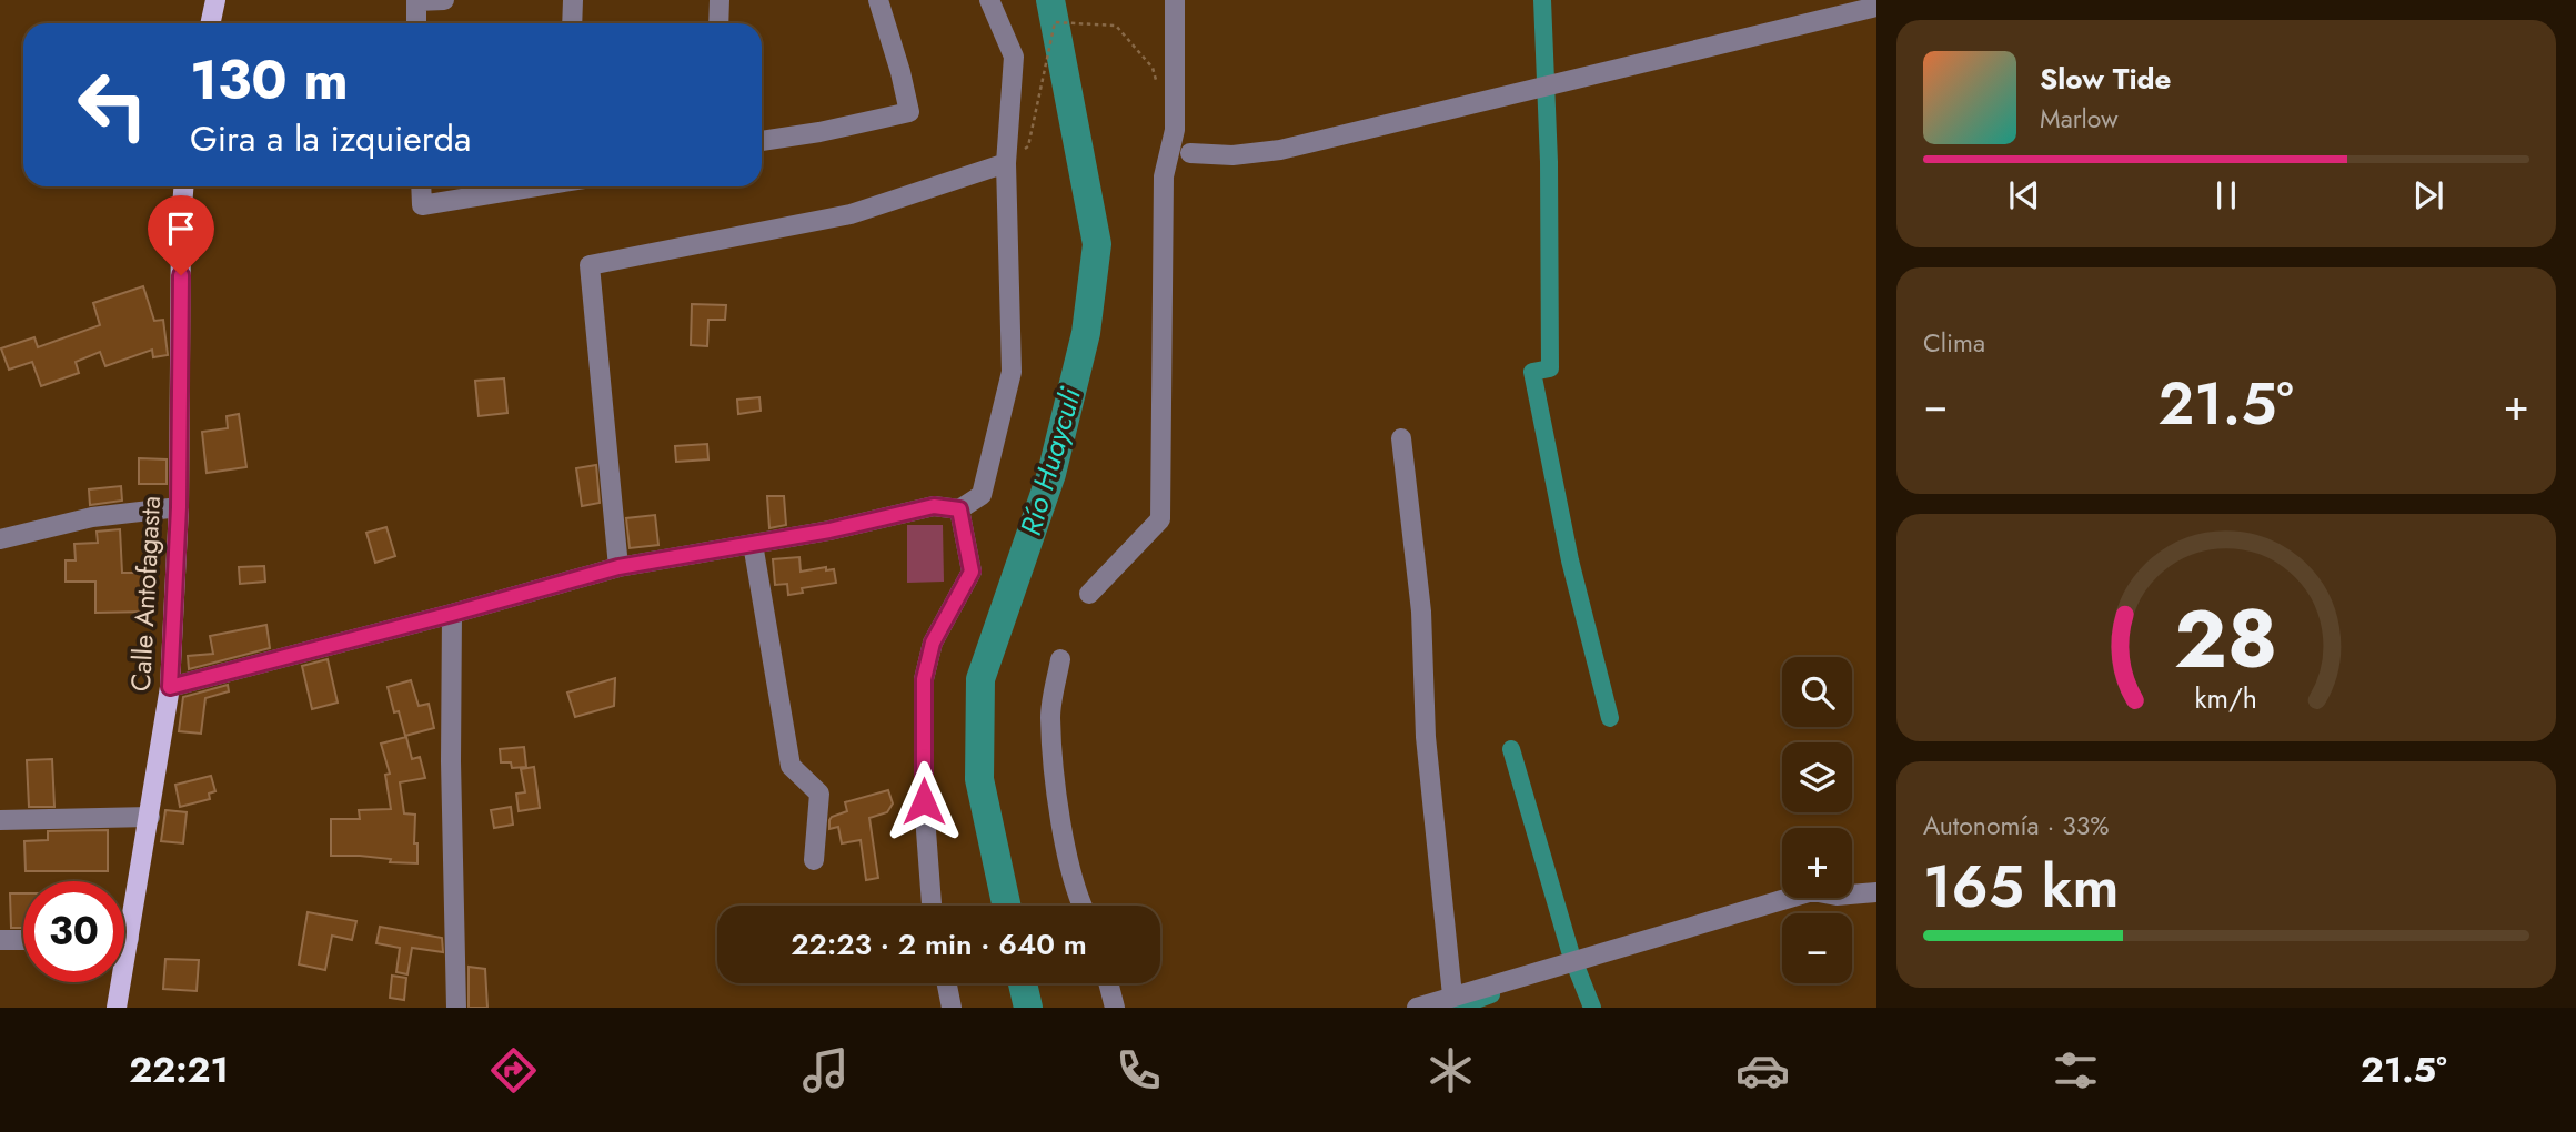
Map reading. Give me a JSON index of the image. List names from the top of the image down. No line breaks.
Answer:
{"streets":{"main road":["Calle Antofagasta"]},"water":["Río Huayculi"],"page":{"turn":["130 m","Gira a la izquierda"],"song":["Slow Tide","Marlow"],"tile":["Clima",["Autonomía · 33%","165 km"]],"heat":["−","21.5°","+"],"map_buttons":["+","−"],"limit":"30","trip":"22:23 · 2 min · 640 m","tabs":["22:21","21.5°"],"gauge":["28","km/h"]}}
